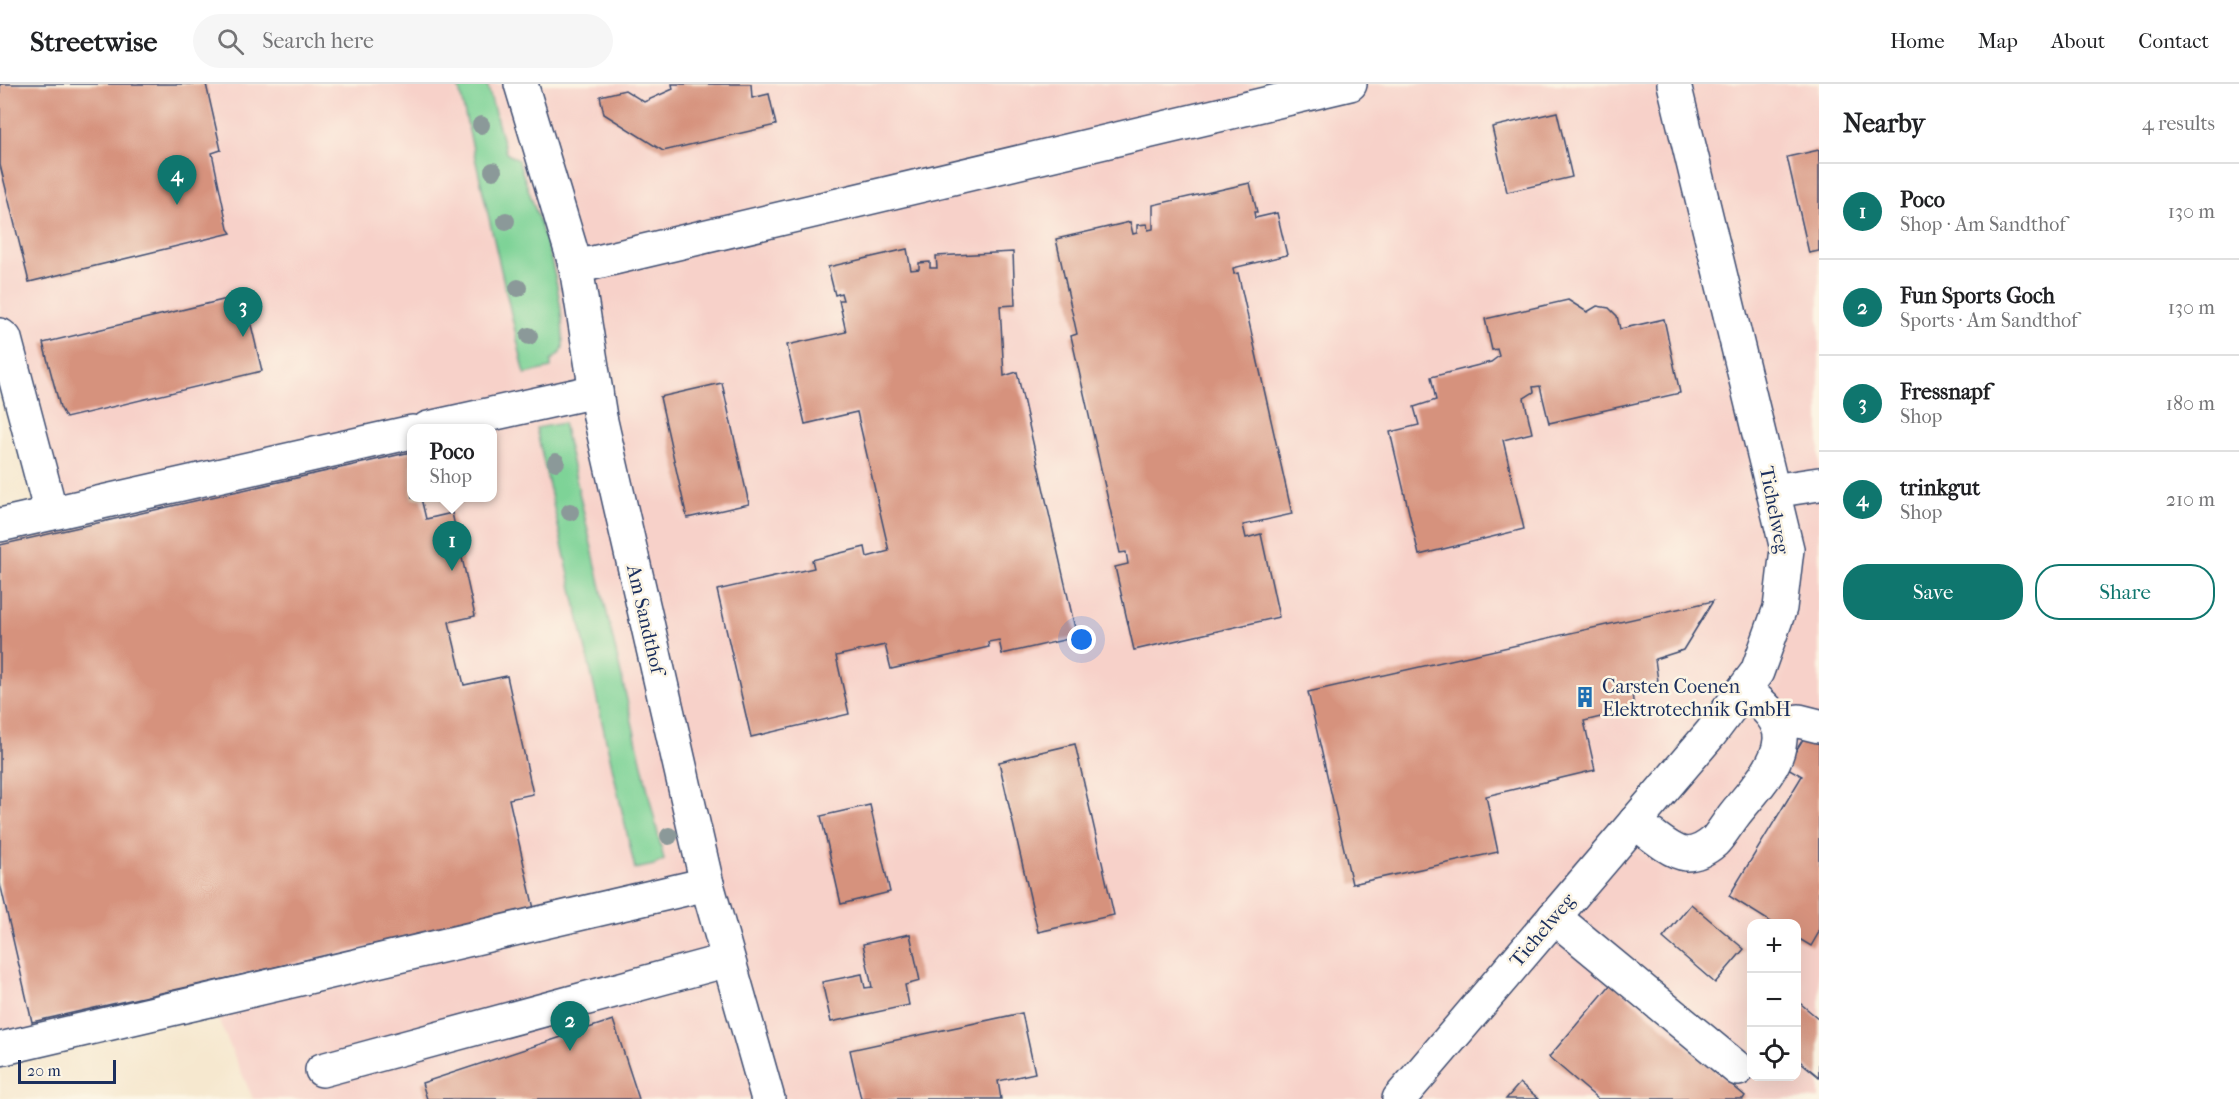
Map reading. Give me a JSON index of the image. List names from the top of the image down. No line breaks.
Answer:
{"streets":{"street":["Tichelweg","Am Sandthof"]},"places":{"building":["Carsten Coenen Elektrotechnik GmbH"]},"scale_bar":"20 m","page":{"header":"Streetwise","search":"Search here","nav":["Home","Map","About","Contact"],"heading":["Nearby","4 results"],"pins":["4","3","1","2"],"list":[{"mark":"1","name":"Poco","note":"Shop · Am Sandthof","value":"130 m"},{"mark":"2","name":"Fun Sports Goch","note":"Sports · Am Sandthof","value":"130 m"},{"mark":"3","name":"Fressnapf","note":"Shop","value":"180 m"},{"mark":"4","name":"trinkgut","note":"Shop","value":"210 m"}],"popup":["Poco","Shop"],"buttons":["Save","Share"],"map_buttons":["+","−"],"scale":"20 m"}}
